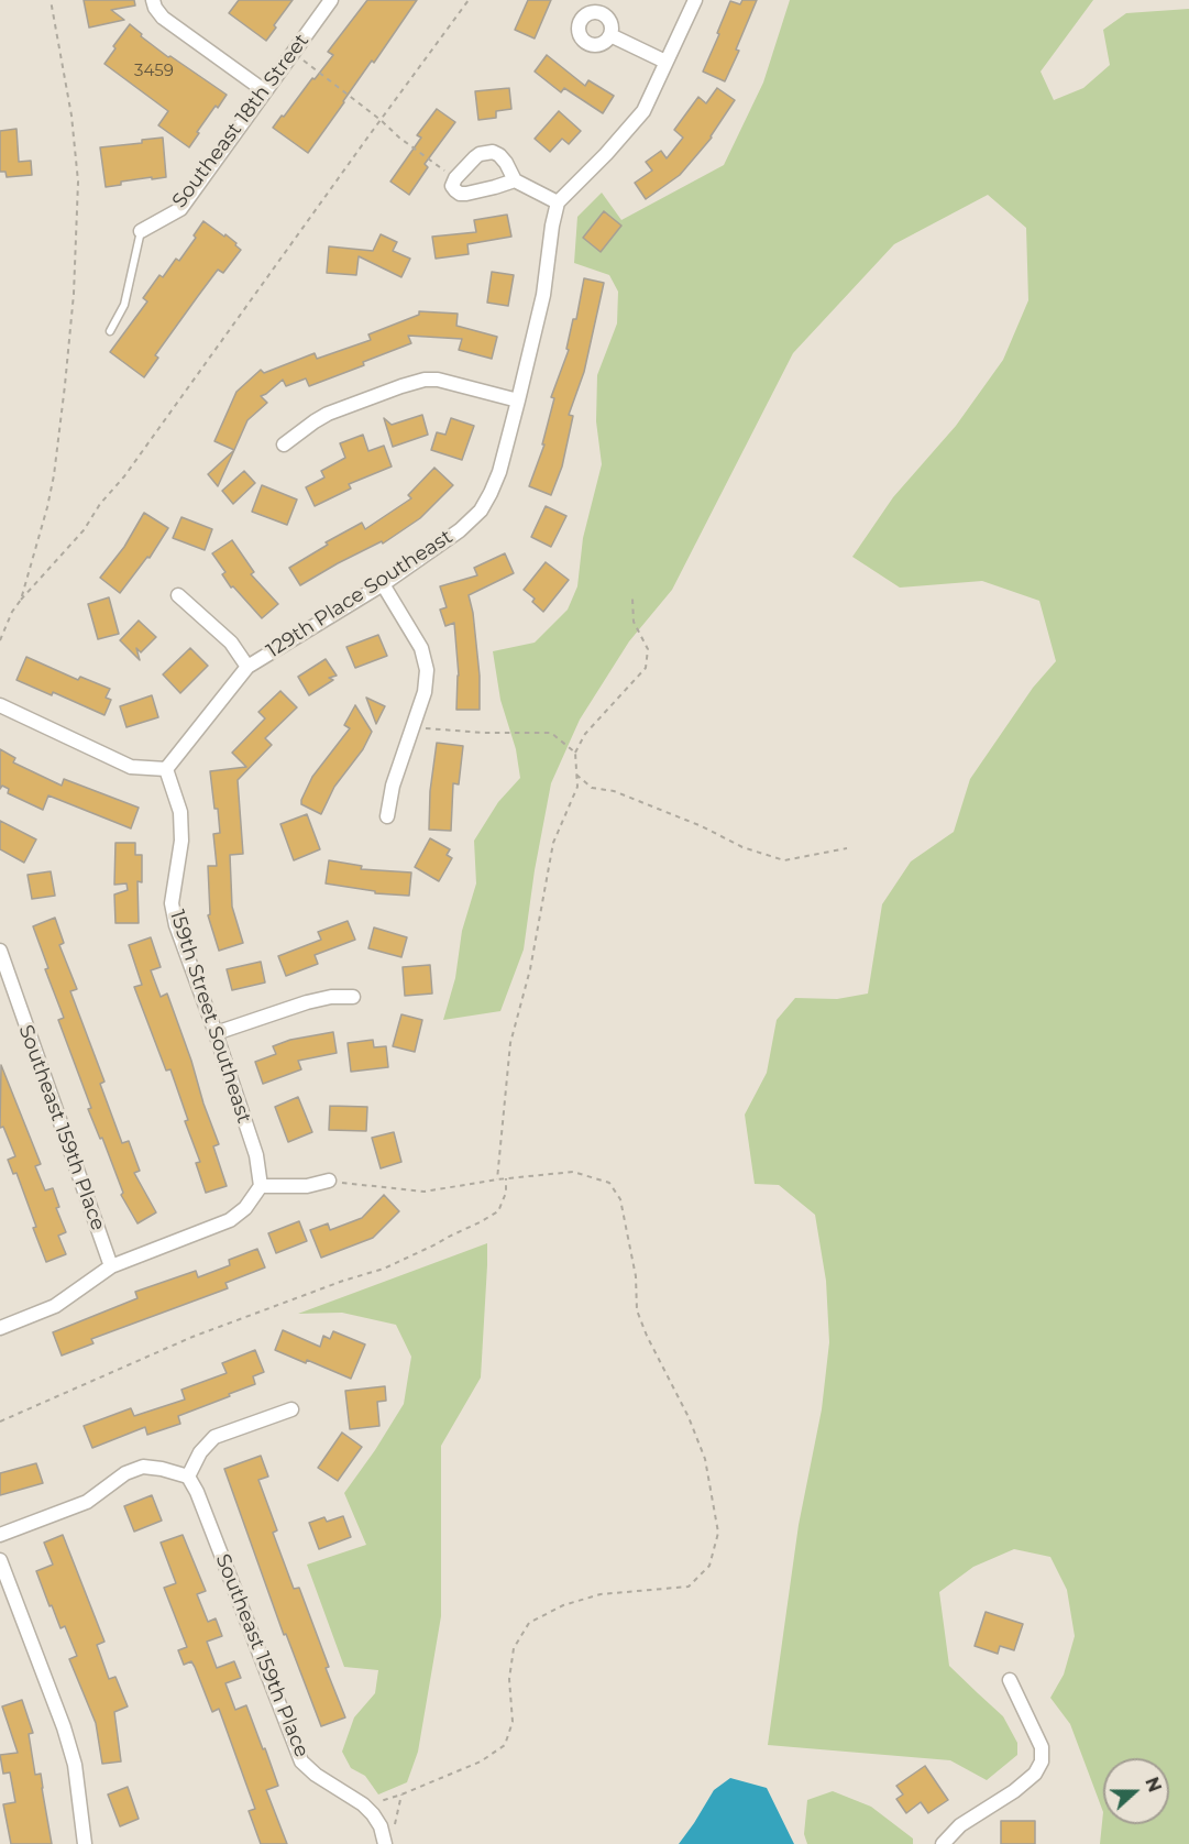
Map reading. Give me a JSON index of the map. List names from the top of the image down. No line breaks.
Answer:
{"streets":{"street":["Southeast 18th Street","129th Place Southeast","159th Street Southeast","Southeast 159th Place"]},"crossings":[["129th Place Southeast","159th Street Southeast"]],"house_numbers":["3459"],"north":"right"}
